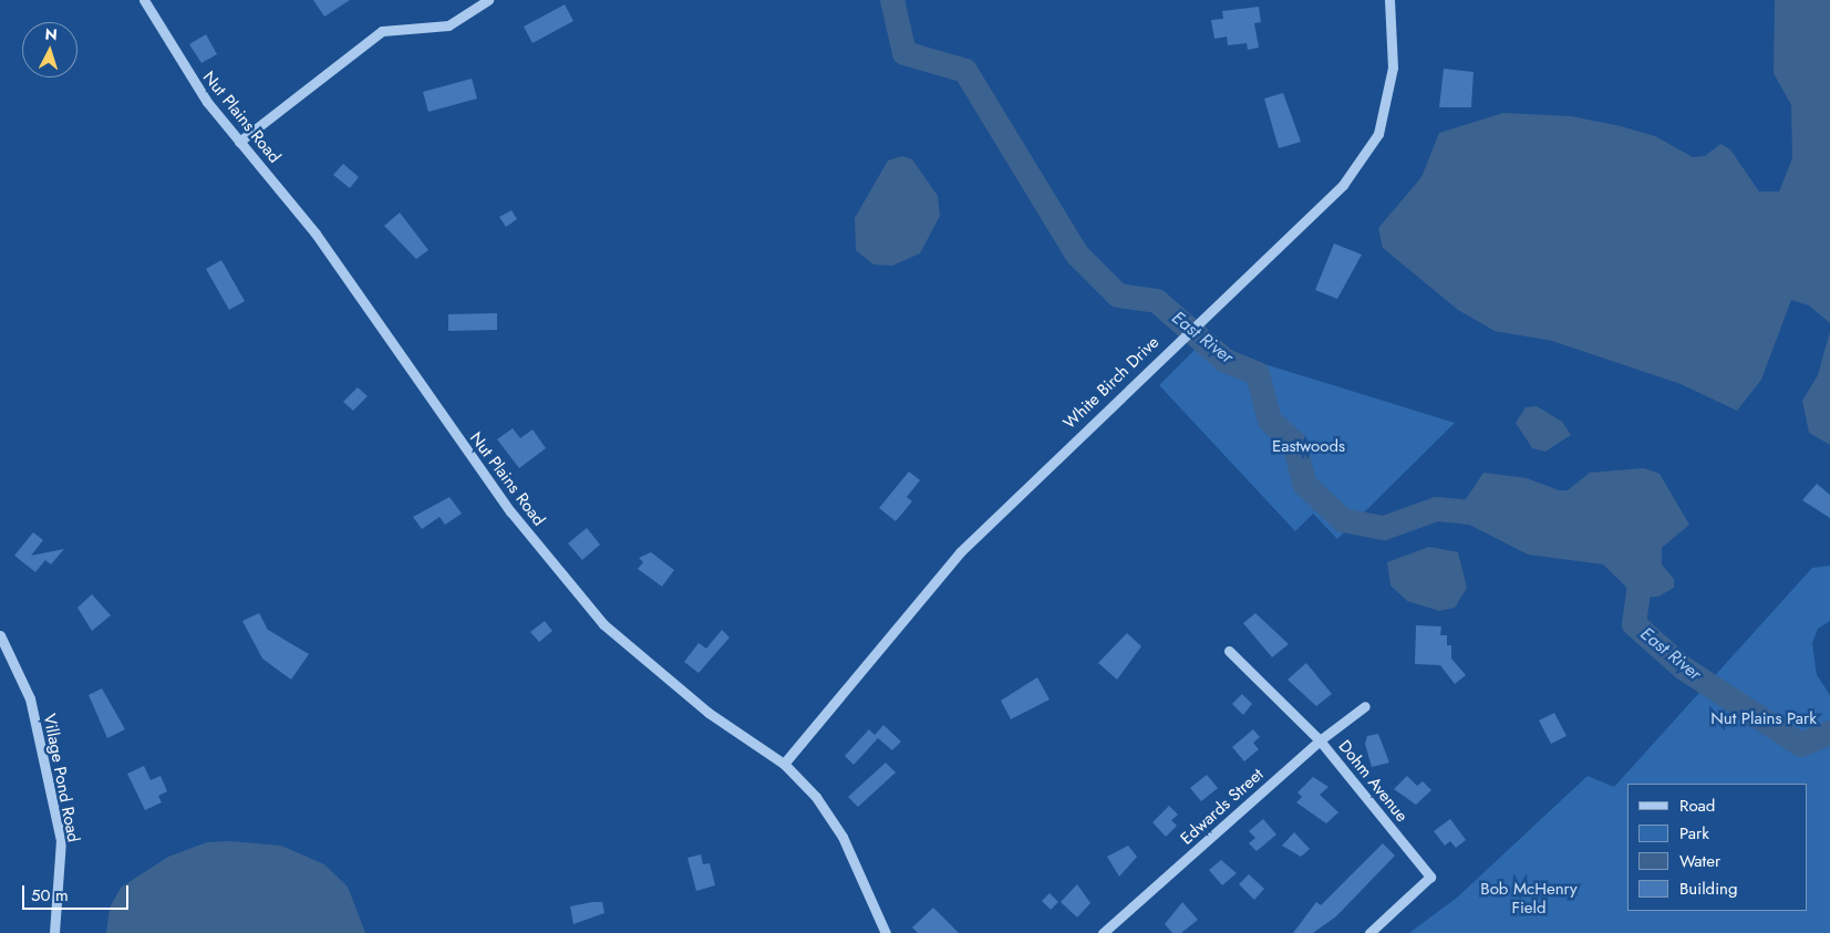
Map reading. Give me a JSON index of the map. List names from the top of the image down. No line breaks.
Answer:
{"streets":{"street":["Nut Plains Road","White Birch Drive","Village Pond Road","Dohm Avenue","Edwards Street"]},"crossings":[["Nut Plains Road","White Birch Drive"],["Dohm Avenue","Edwards Street"]],"water":["East River"],"parks":["Eastwoods","Nut Plains Park","Bob McHenry Field"],"legend":["Road","Park","Water","Building"],"scale_bar":"50 m","north":"top"}
